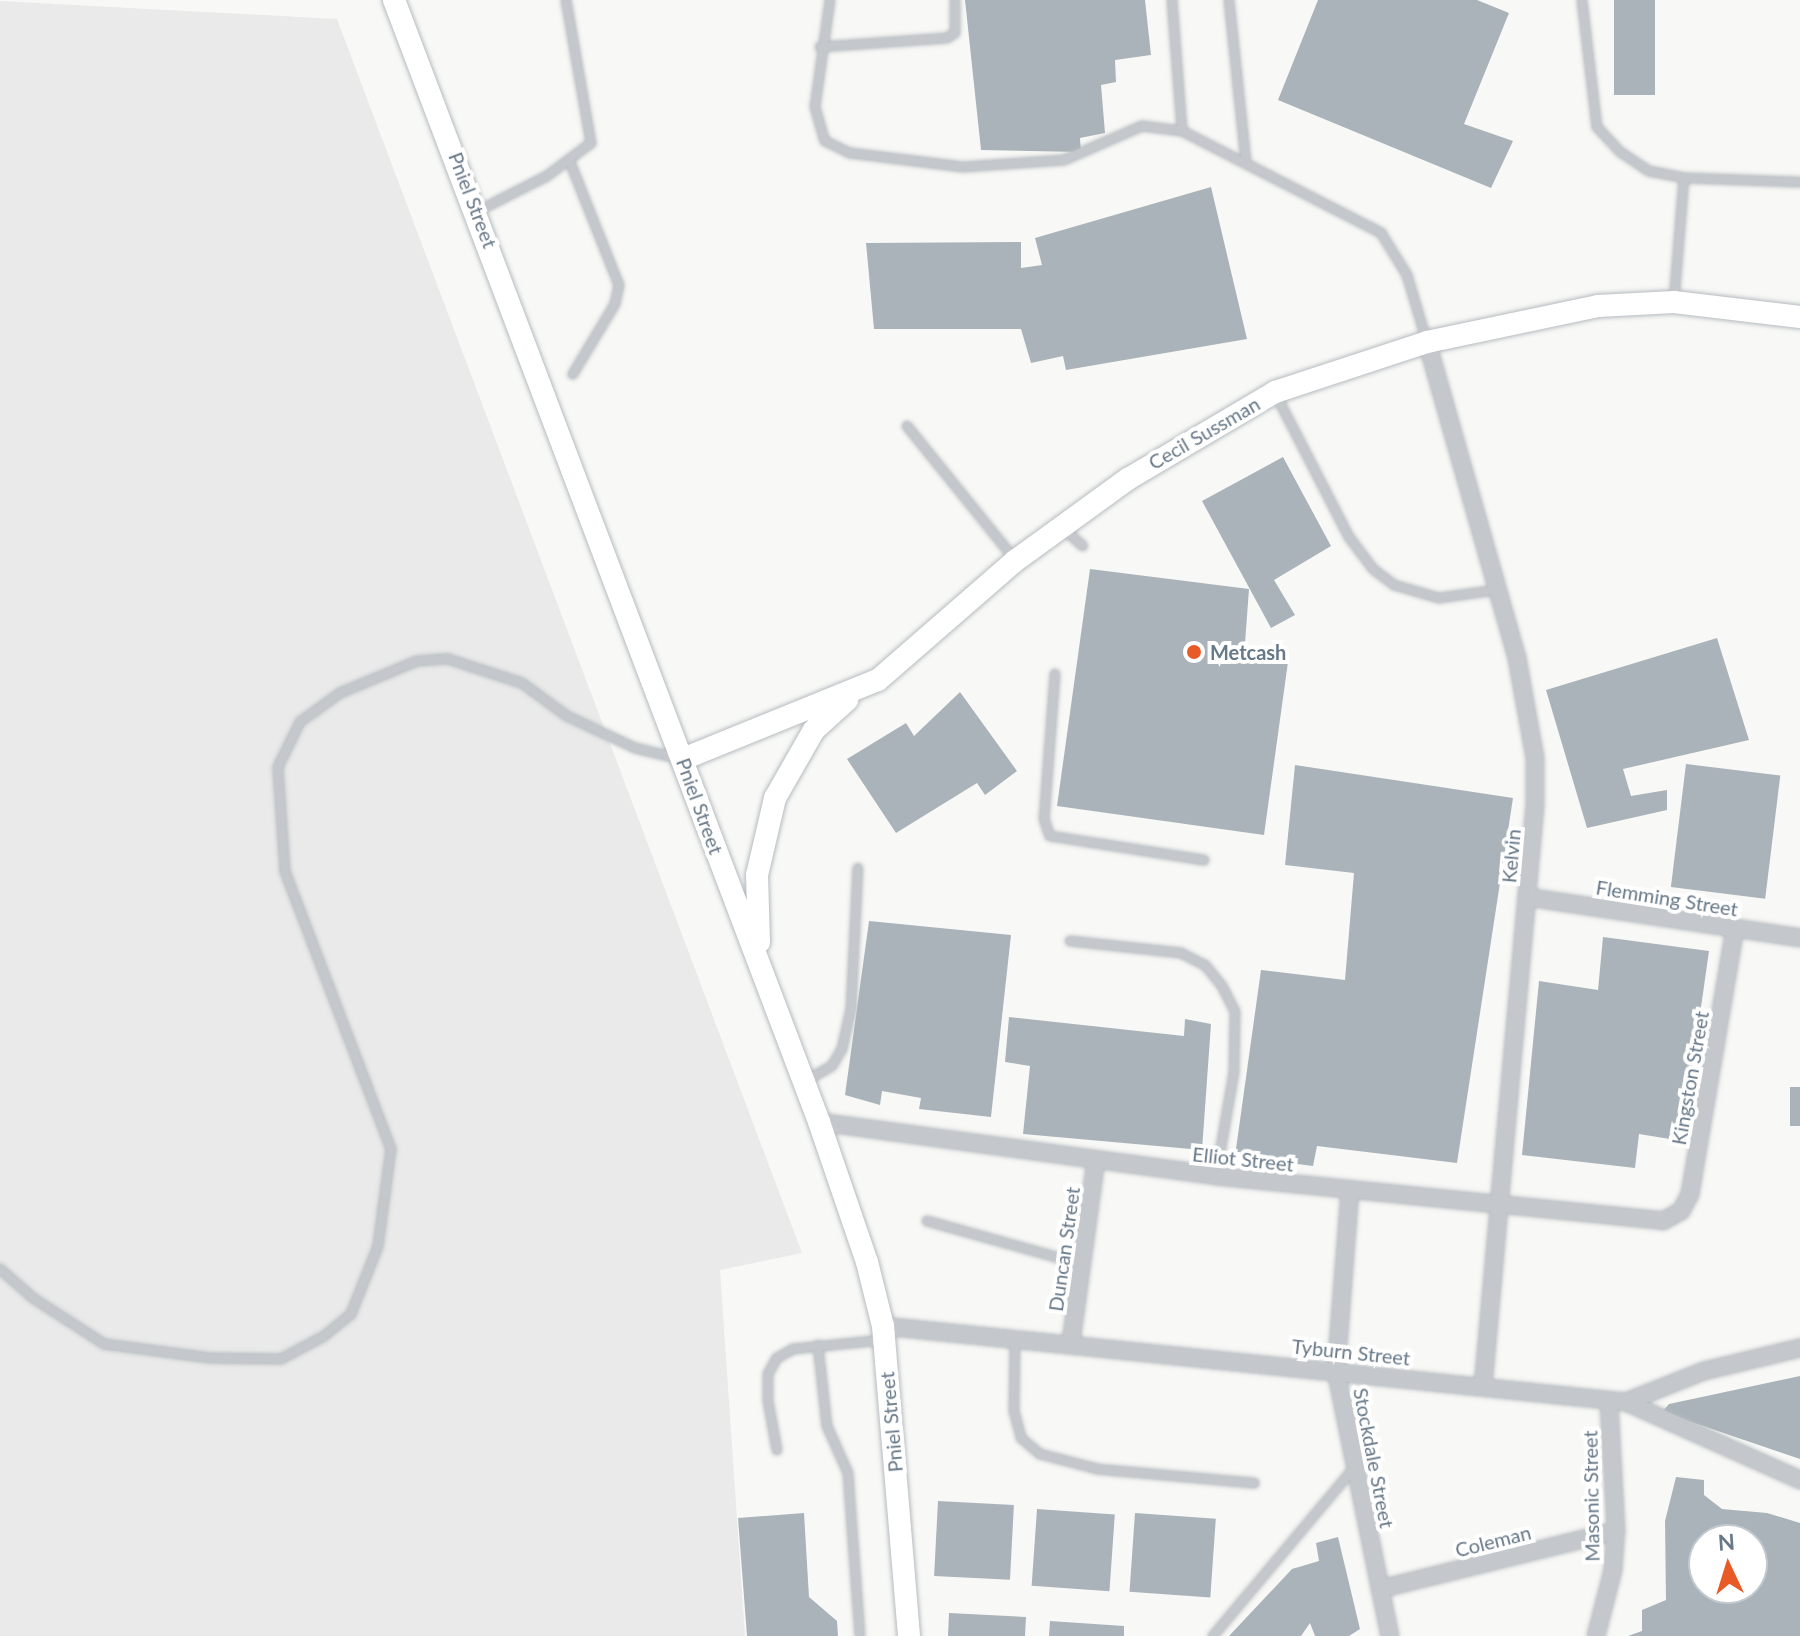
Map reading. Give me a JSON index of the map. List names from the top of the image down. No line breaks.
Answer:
{"streets":{"main road":["Pniel Street","Cecil Sussman"],"street":["Kelvin","Flemming Street","Kingston Street","Elliot Street","Duncan Street","Tyburn Street","Stockdale Street","Masonic Street","Coleman"]},"crossings":[["Pniel Street","Cecil Sussman"],["Pniel Street","Elliot Street"],["Pniel Street","Tyburn Street"],["Cecil Sussman","Kelvin"],["Kelvin","Flemming Street"],["Kelvin","Elliot Street"],["Kelvin","Tyburn Street"],["Flemming Street","Kingston Street"],["Kingston Street","Elliot Street"],["Elliot Street","Duncan Street"],["Elliot Street","Stockdale Street"],["Duncan Street","Tyburn Street"],["Tyburn Street","Stockdale Street"],["Tyburn Street","Masonic Street"],["Stockdale Street","Coleman"],["Masonic Street","Coleman"]],"places":["Metcash"],"north":"top"}
